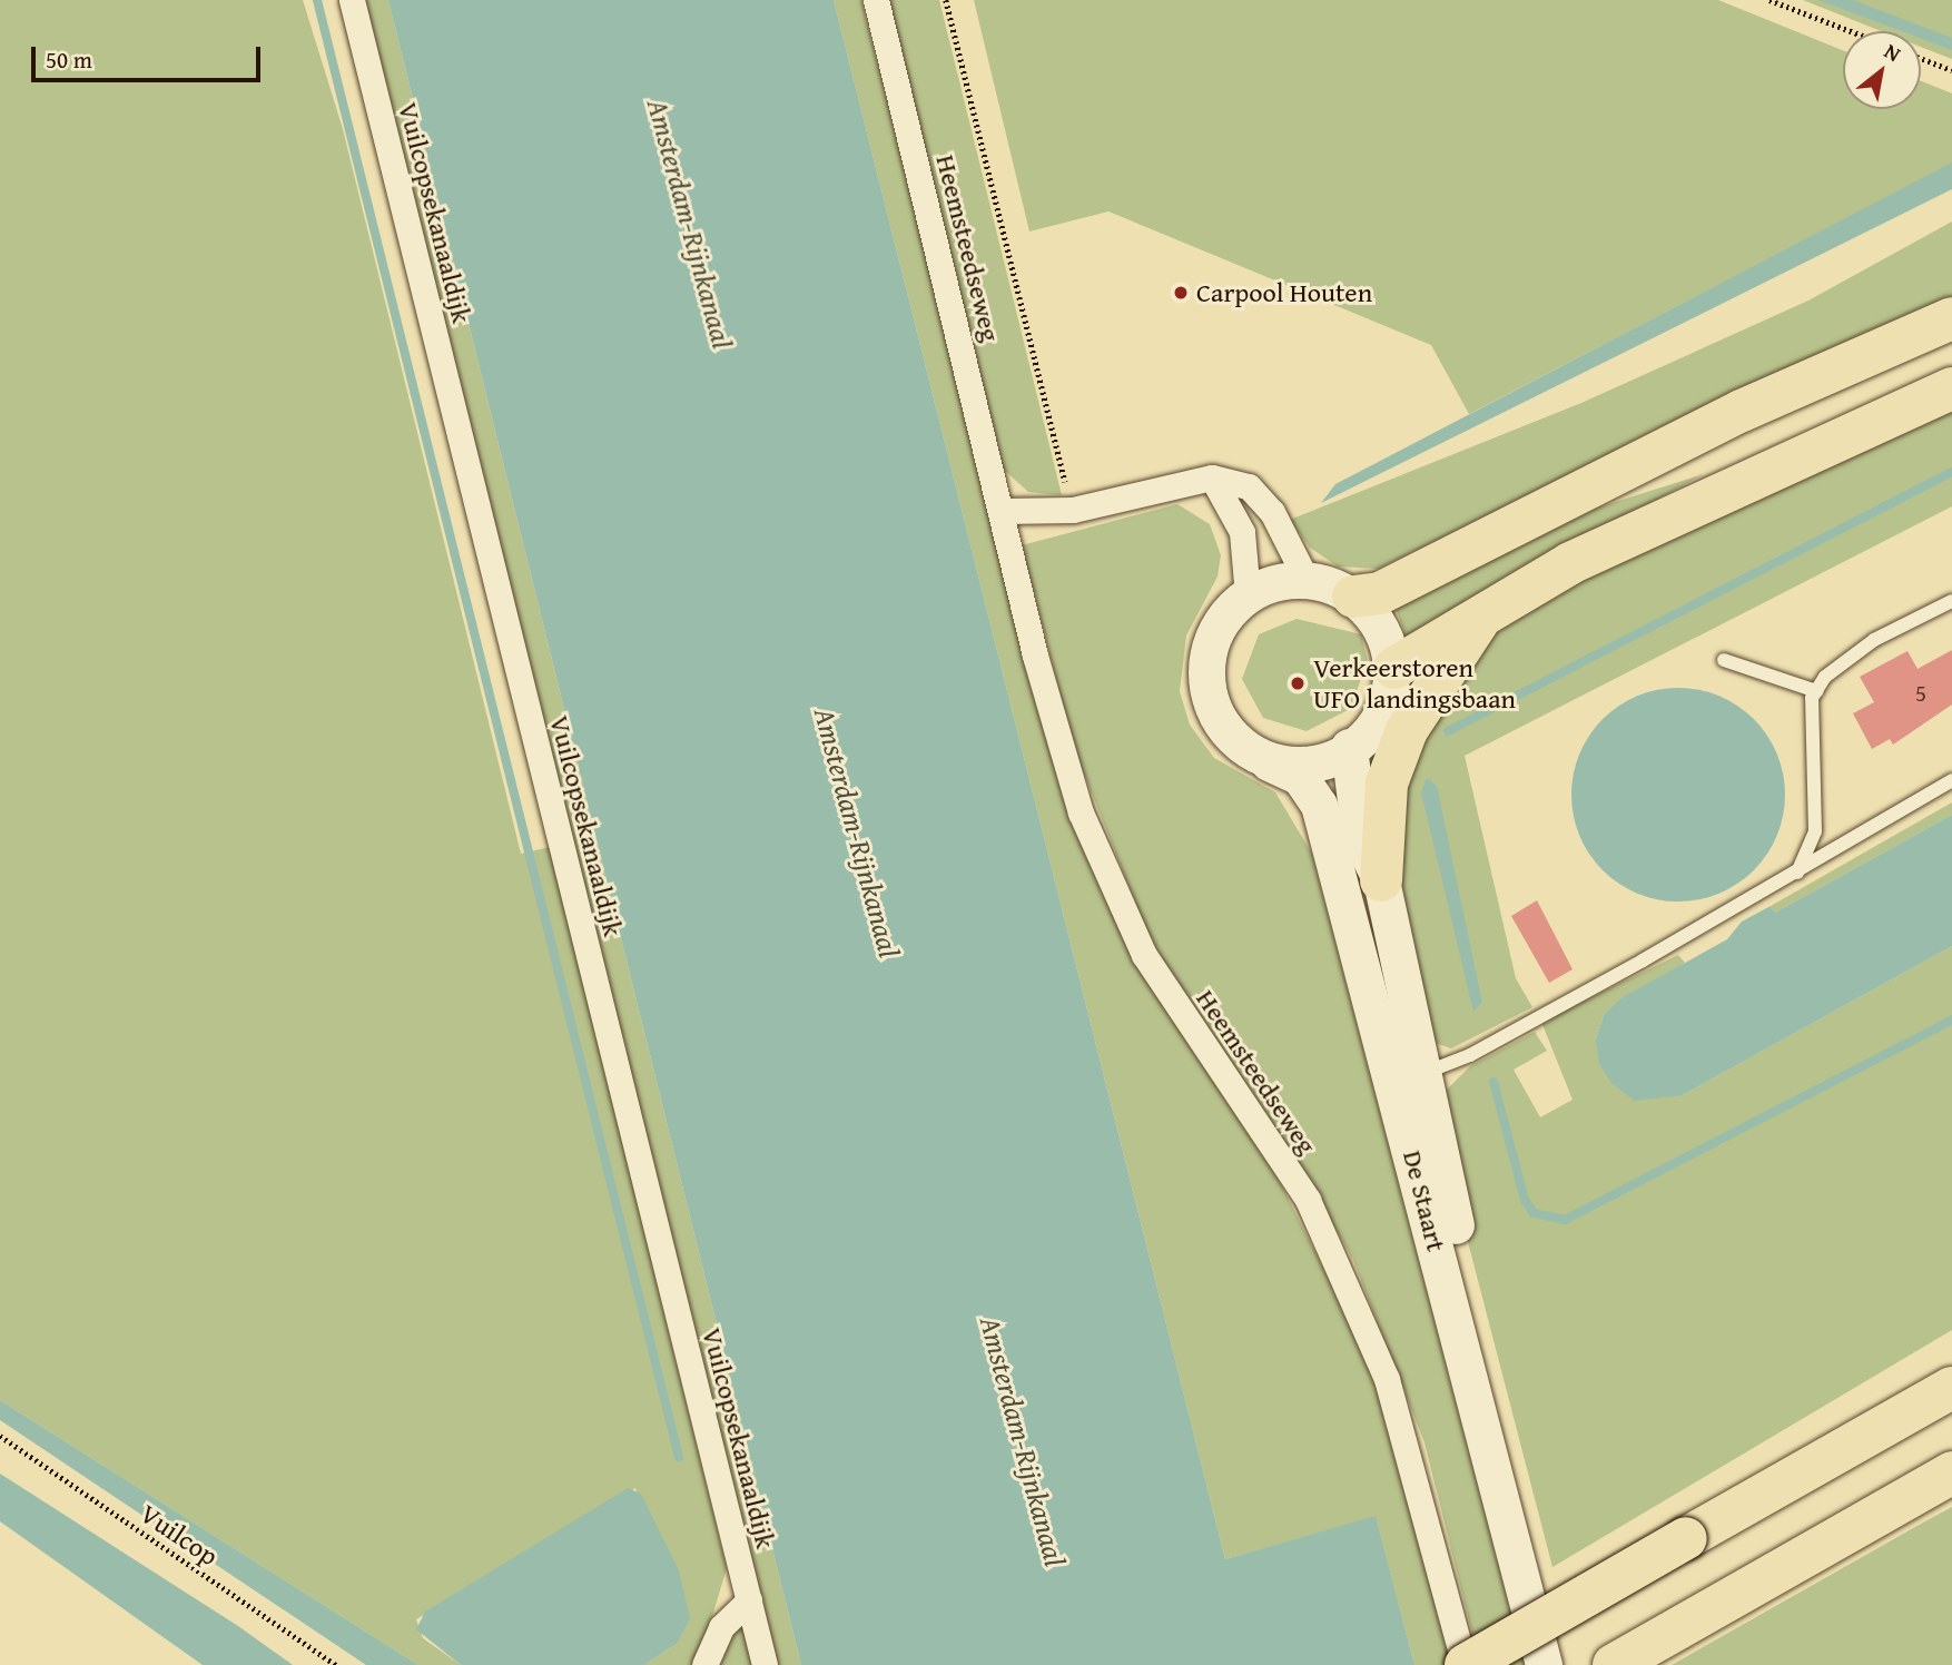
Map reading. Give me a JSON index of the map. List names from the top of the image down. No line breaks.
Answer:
{"streets":{"main road":["De Staart"],"street":["Vuilcopsekanaaldijk","Heemsteedseweg"],"path":["Vuilcop"]},"water":["Amsterdam-Rijnkanaal"],"places":["Carpool Houten","Verkeerstoren UFO landingsbaan"],"house_numbers":["5"],"scale_bar":"50 m","north":"top right"}
